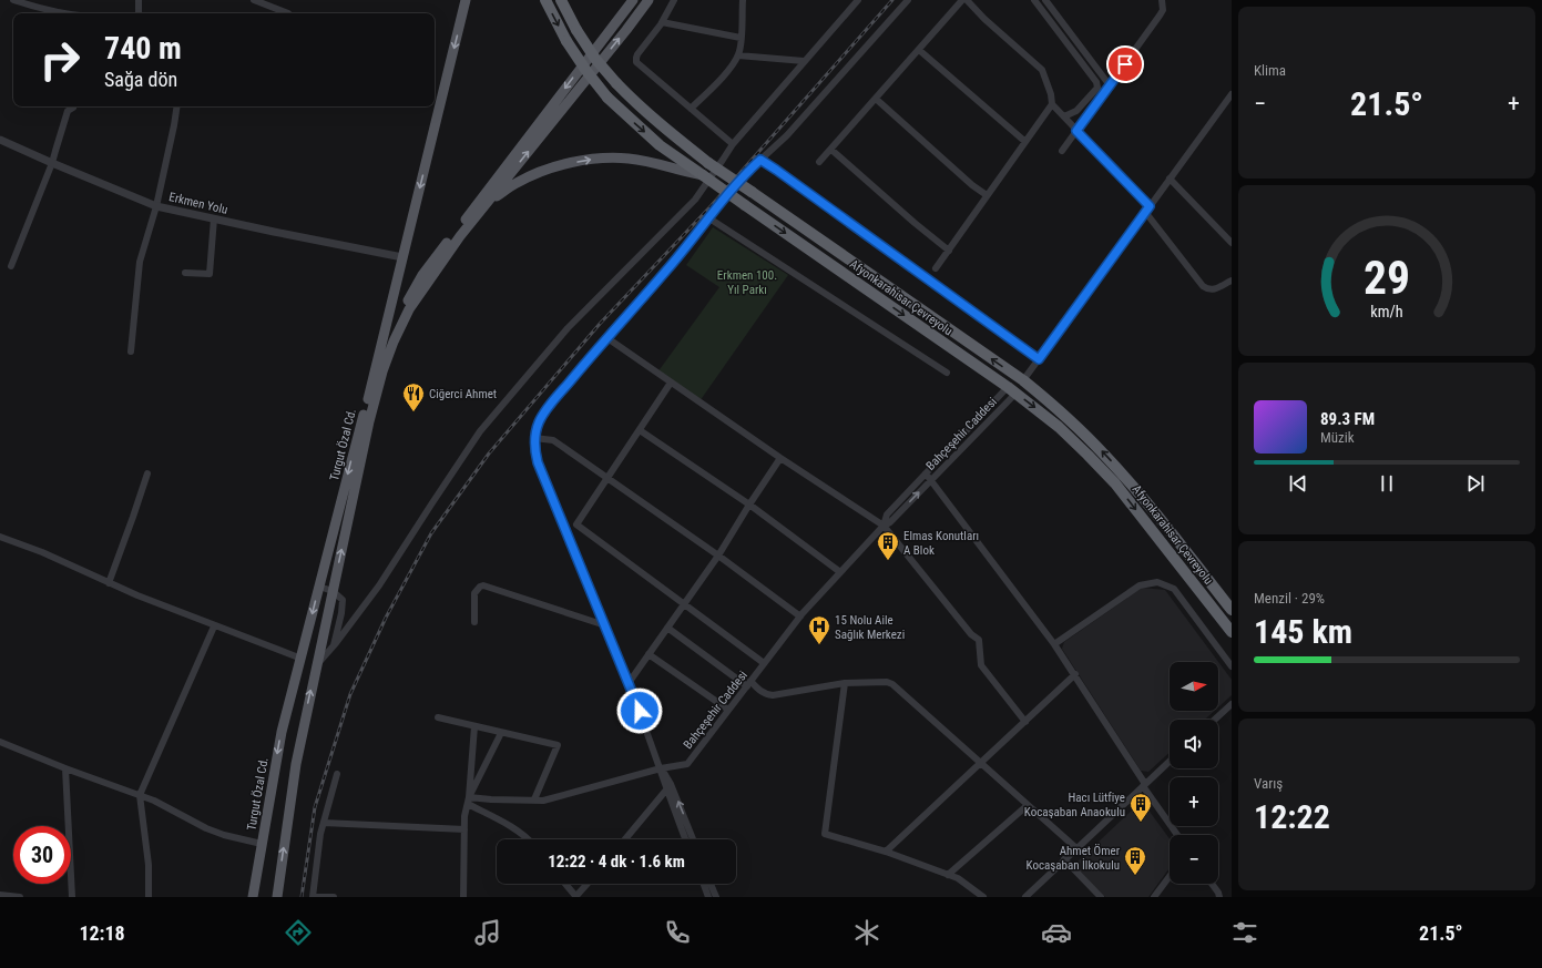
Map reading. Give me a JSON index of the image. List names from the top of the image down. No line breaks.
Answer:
{"streets":{"highway":["Afyonkarahisar Çevreyolu"],"main road":["Turgut Özal Cd."],"street":["Erkmen Yolu","Bahçeşehir Caddesi"]},"crossings":[["Erkmen Yolu","Turgut Özal Cd."],["Afyonkarahisar Çevreyolu","Bahçeşehir Caddesi"]],"parks":["Erkmen 100. Yıl Parkı"],"places":{"restaurant":["Ciğerci Ahmet"],"building":["Elmas Konutları A Blok","Hacı Lütfiye Kocaşaban Anaokulu","Ahmet Ömer Kocaşaban İlkokulu"],"hospital":["15 Nolu Aile Sağlık Merkezi"]},"north":"right","page":{"tile":["Klima",["Menzil · 29%","145 km"],["Varış","12:22"]],"turn":["740 m","Sağa dön"],"heat":["−","21.5°","+"],"song":["89.3 FM","Müzik"],"map_buttons":["+","−"],"limit":"30","trip":"12:22 · 4 dk · 1.6 km","tabs":["12:18","21.5°"],"gauge":["29","km/h"]}}
